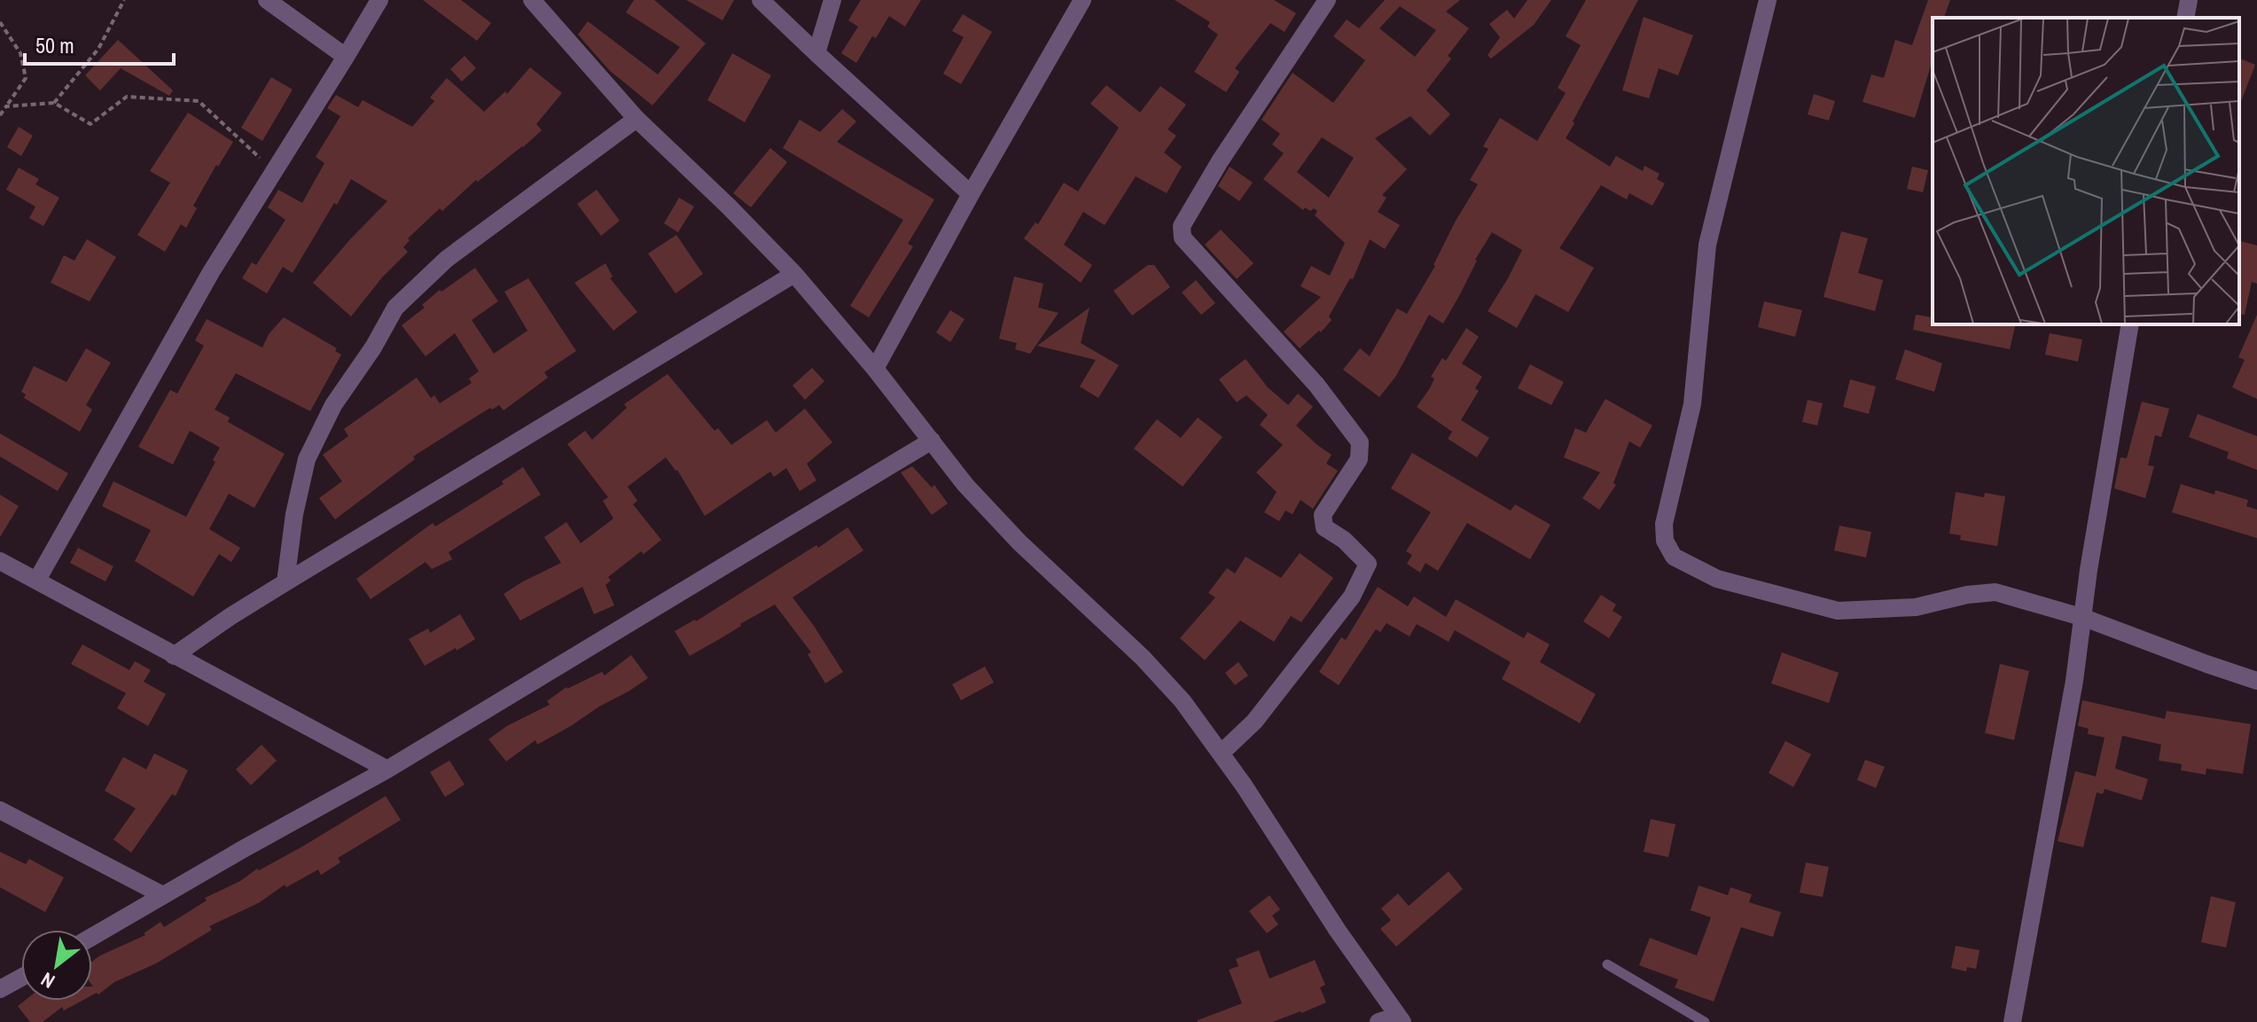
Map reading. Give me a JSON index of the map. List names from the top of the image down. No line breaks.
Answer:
{"scale_bar":"50 m","north":"bottom left"}
